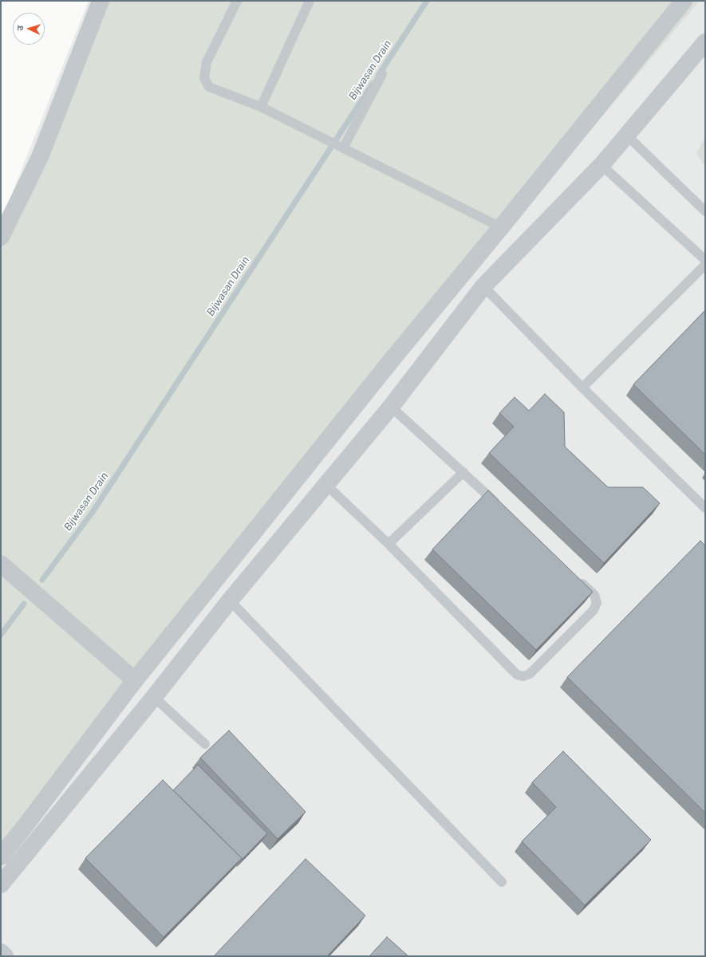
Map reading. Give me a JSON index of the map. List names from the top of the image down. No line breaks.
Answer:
{"water":["Bijwasan Drain"],"north":"left"}
